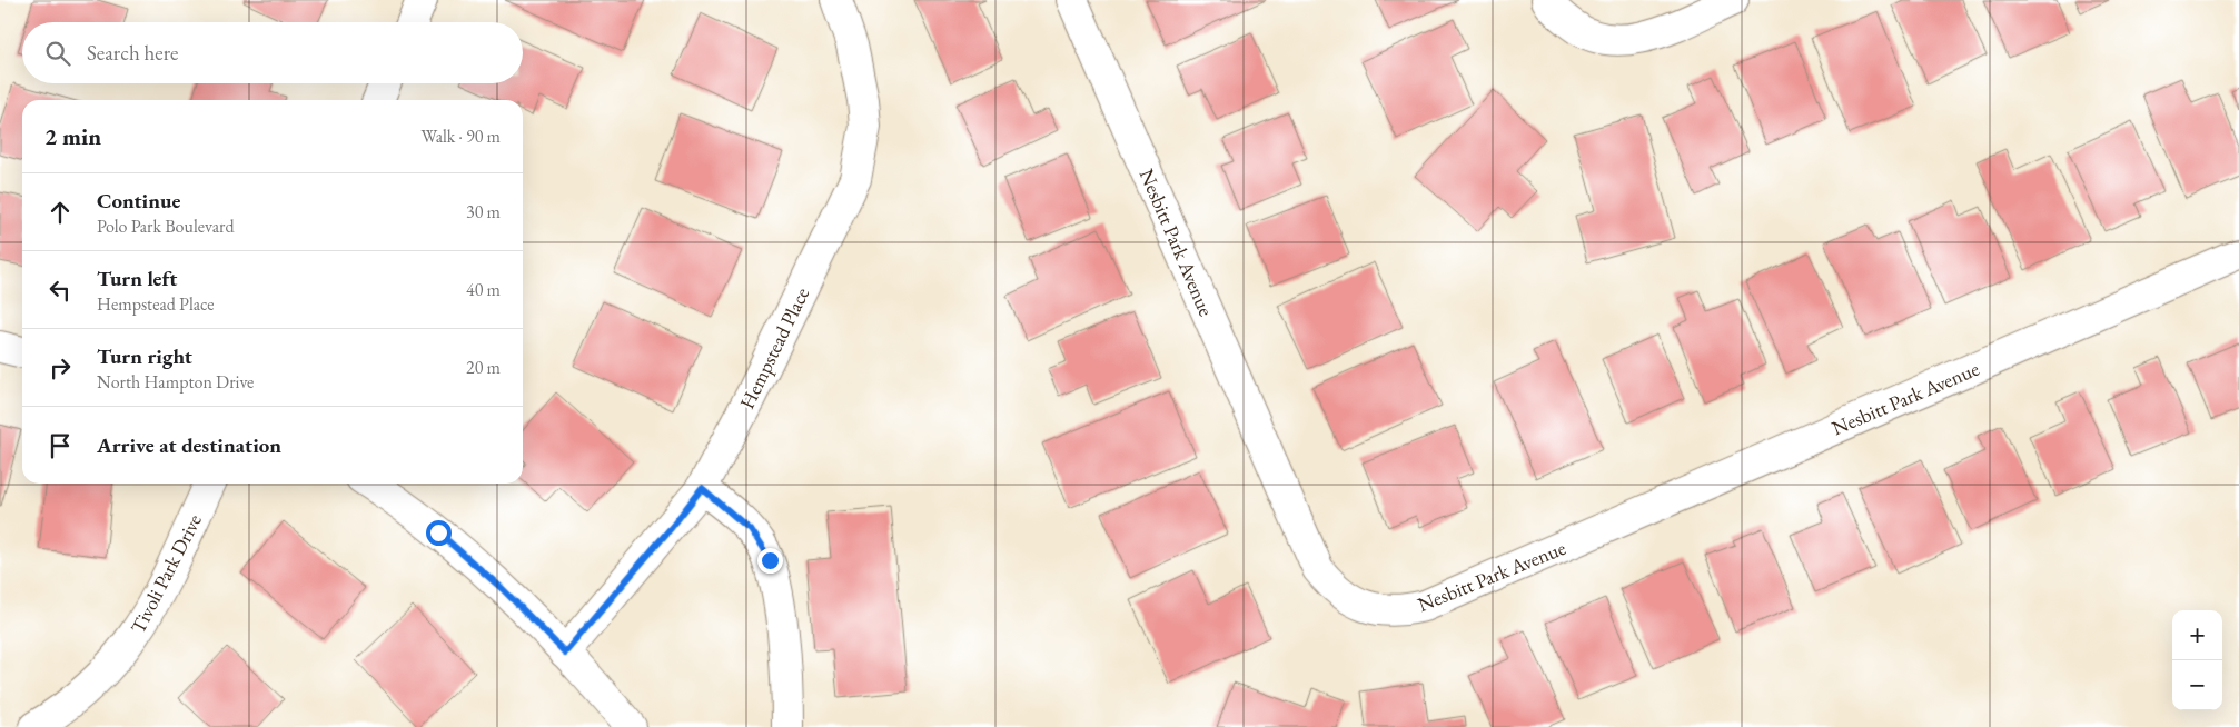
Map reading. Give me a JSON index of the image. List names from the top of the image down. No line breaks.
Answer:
{"streets":{"street":["Nesbitt Park Avenue","Hempstead Place","Tivoli Park Drive"]},"page":{"search":"Search here","heading":["2 min","Walk · 90 m"],"list":[["Continue","Polo Park Boulevard","30 m"],["Turn left","Hempstead Place","40 m"],["Turn right","North Hampton Drive","20 m"],"Arrive at destination"],"map_buttons":["+","−"]}}
